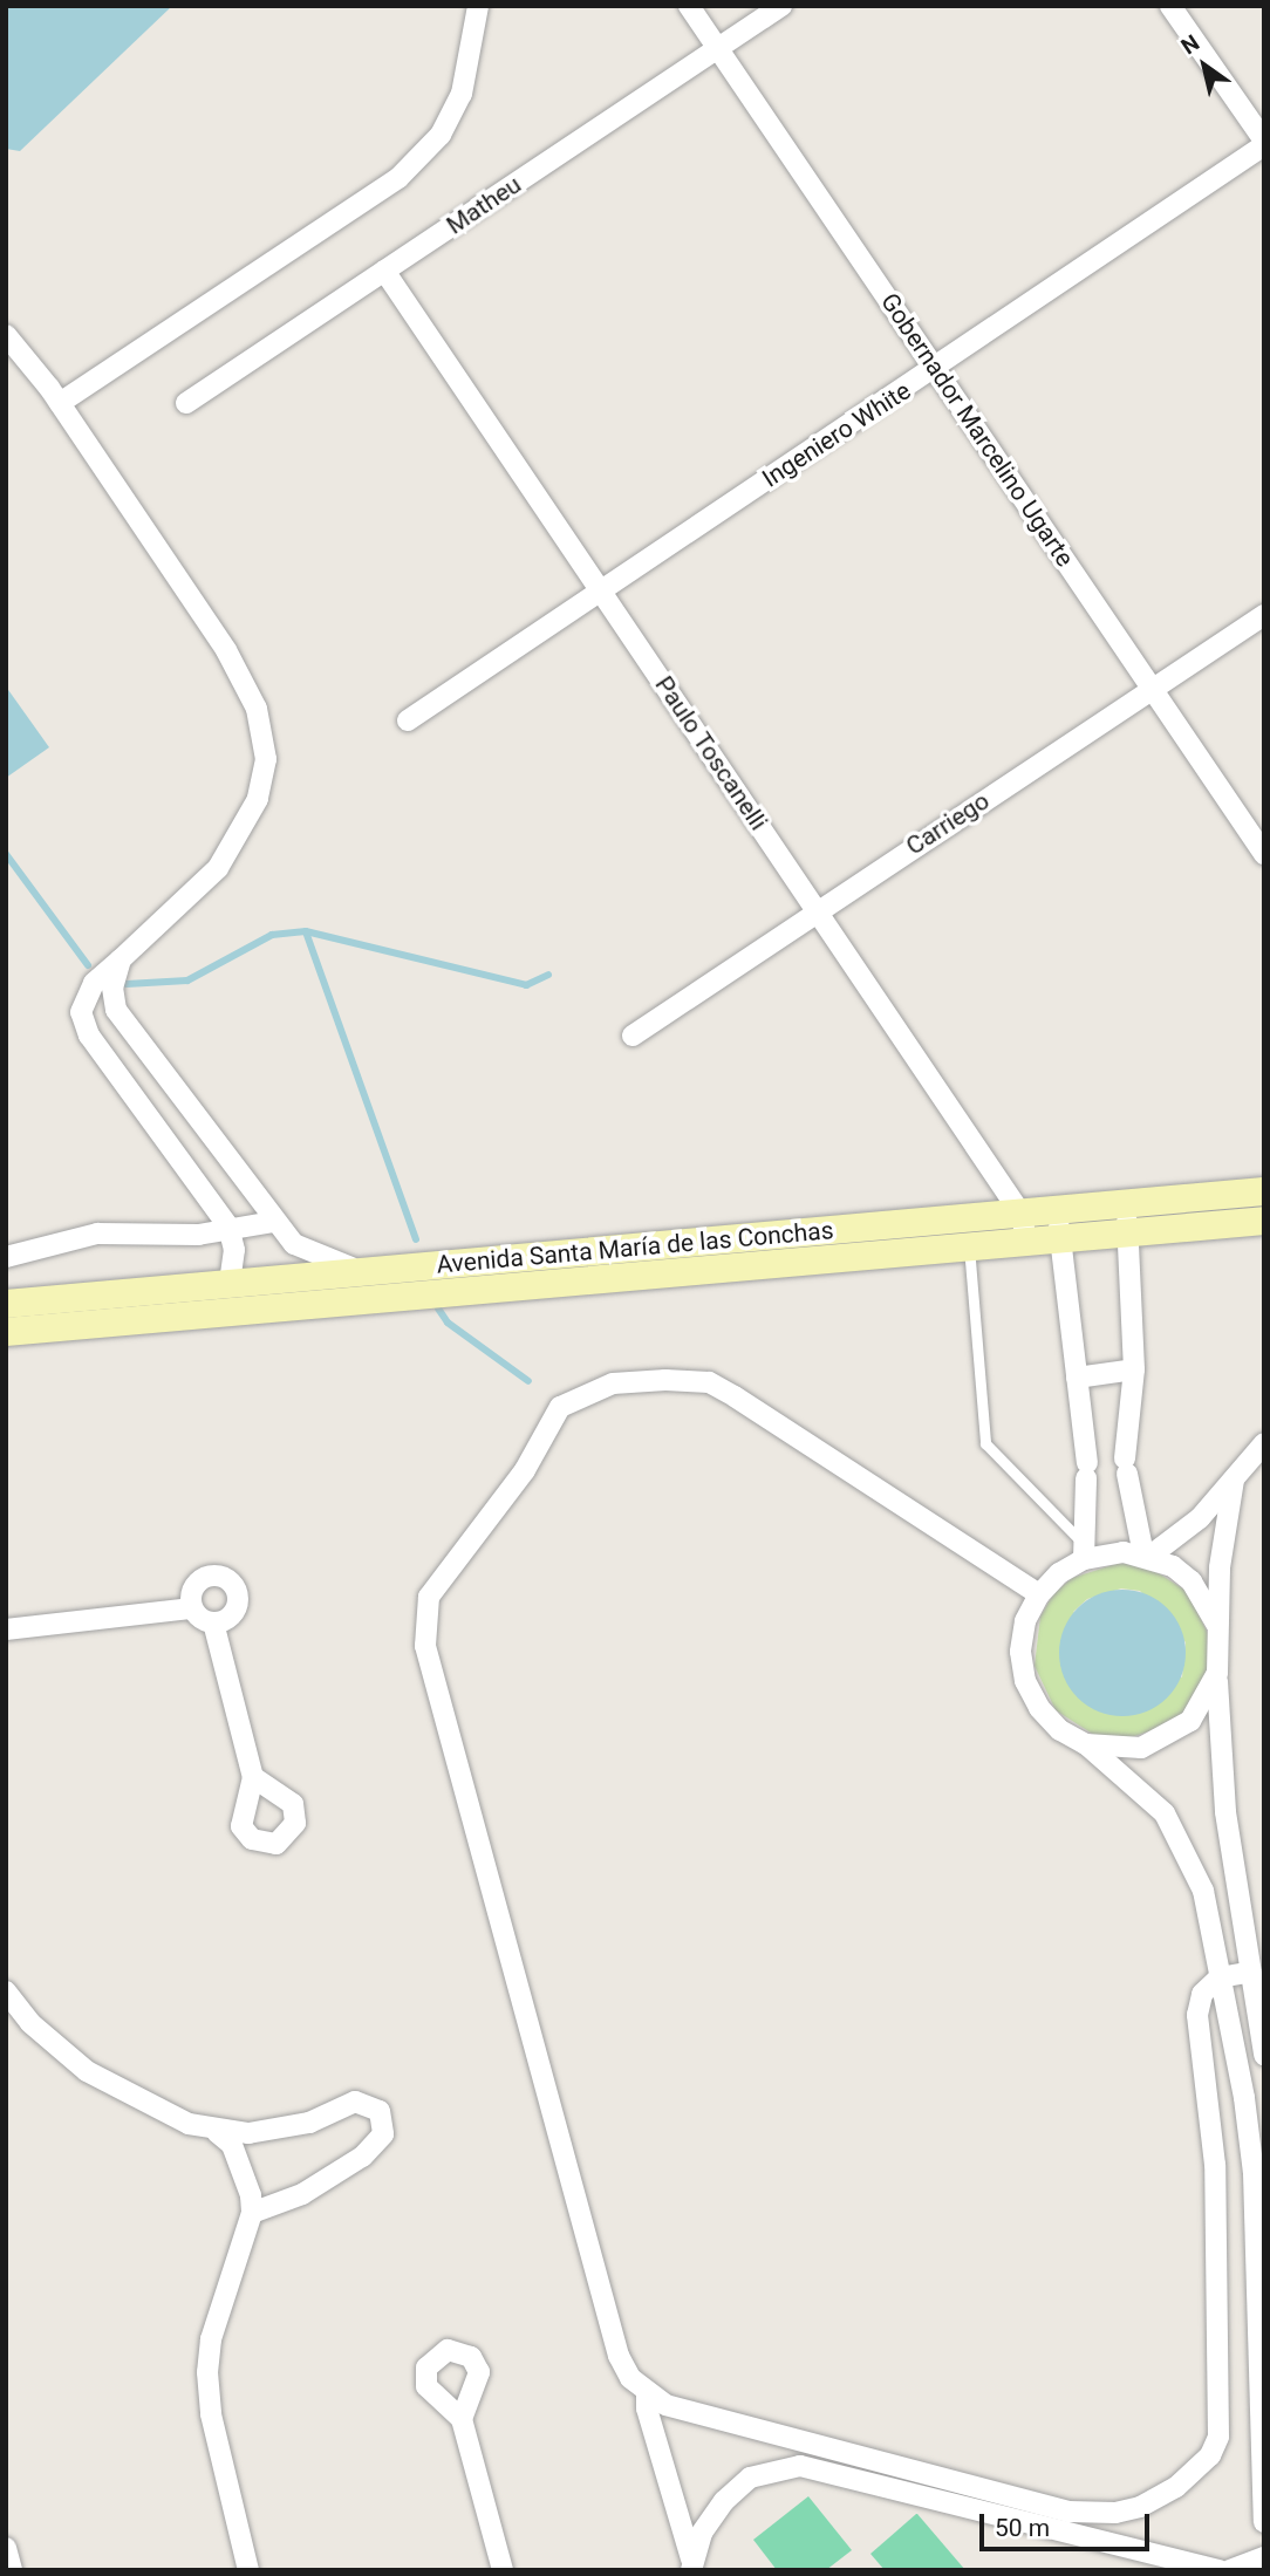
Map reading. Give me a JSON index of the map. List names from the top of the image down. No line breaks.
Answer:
{"streets":{"main road":["Avenida Santa María de las Conchas"],"street":["Matheu","Gobernador Marcelino Ugarte","Ingeniero White","Paulo Toscanelli","Carriego"]},"crossings":[["Matheu","Gobernador Marcelino Ugarte"],["Matheu","Paulo Toscanelli"],["Gobernador Marcelino Ugarte","Ingeniero White"],["Gobernador Marcelino Ugarte","Carriego"],["Ingeniero White","Paulo Toscanelli"],["Paulo Toscanelli","Carriego"],["Paulo Toscanelli","Avenida Santa María de las Conchas"]],"scale_bar":"50 m","north":"top left"}
